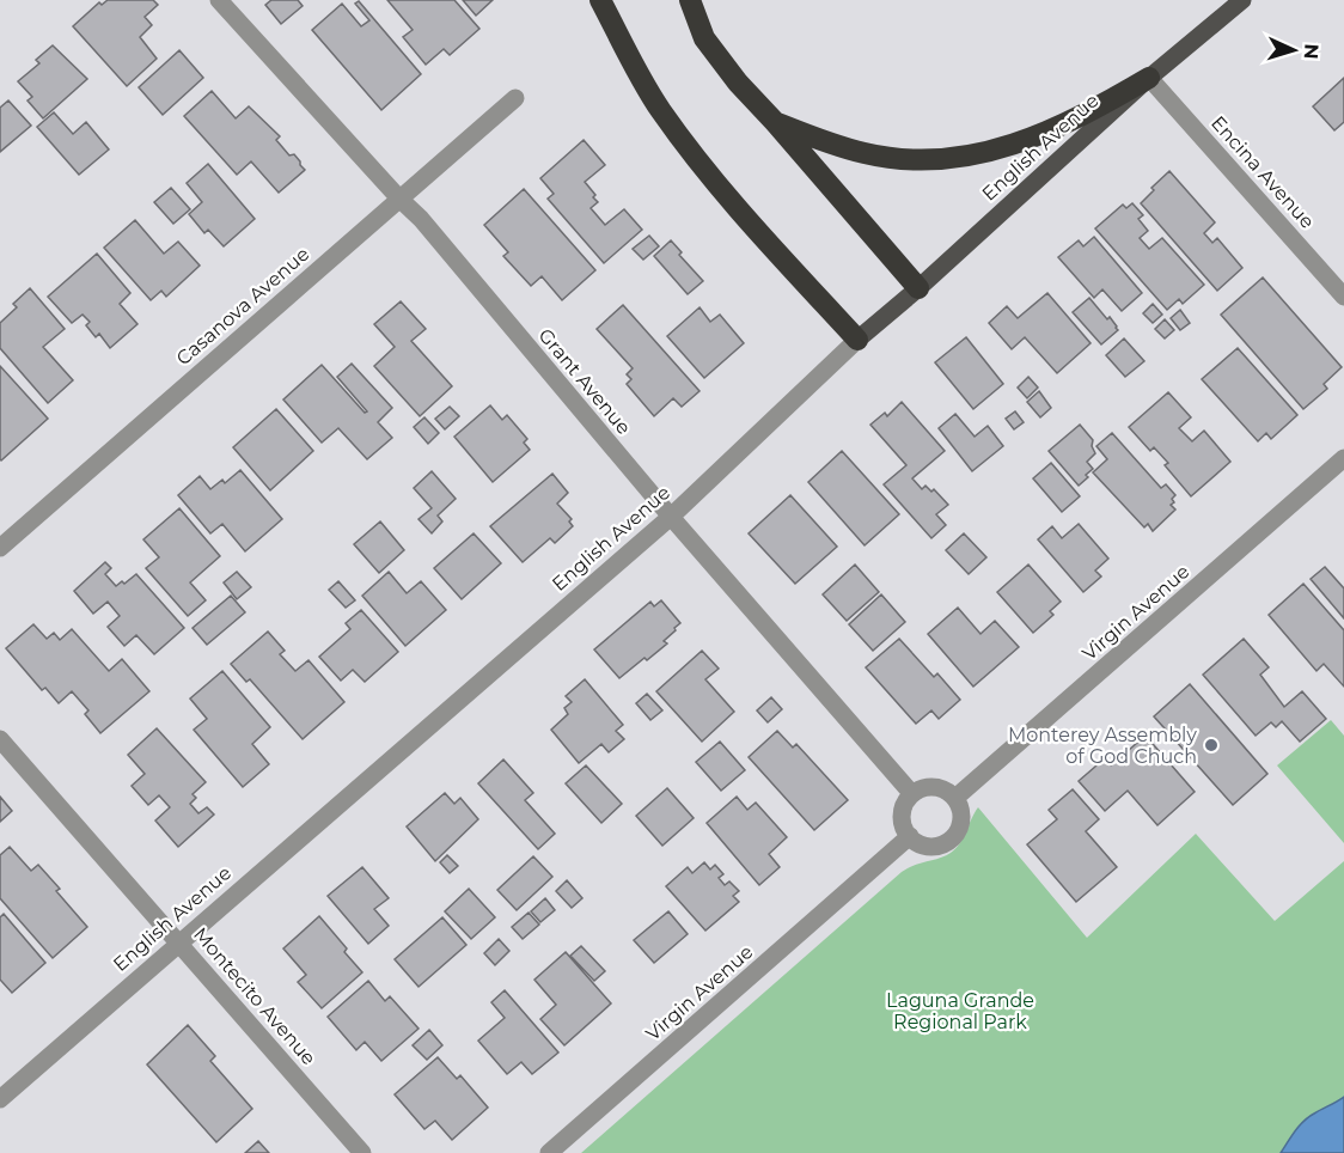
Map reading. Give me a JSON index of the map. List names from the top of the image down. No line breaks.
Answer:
{"streets":{"main road":["English Avenue"],"street":["Encina Avenue","Casanova Avenue","Grant Avenue","Virgin Avenue","Montecito Avenue"]},"crossings":[["English Avenue","Encina Avenue"],["English Avenue","Grant Avenue"],["English Avenue","Montecito Avenue"],["Casanova Avenue","Grant Avenue"],["Grant Avenue","Virgin Avenue"]],"parks":["Laguna Grande Regional Park"],"places":["Monterey Assembly of God Chuch"],"north":"right"}
